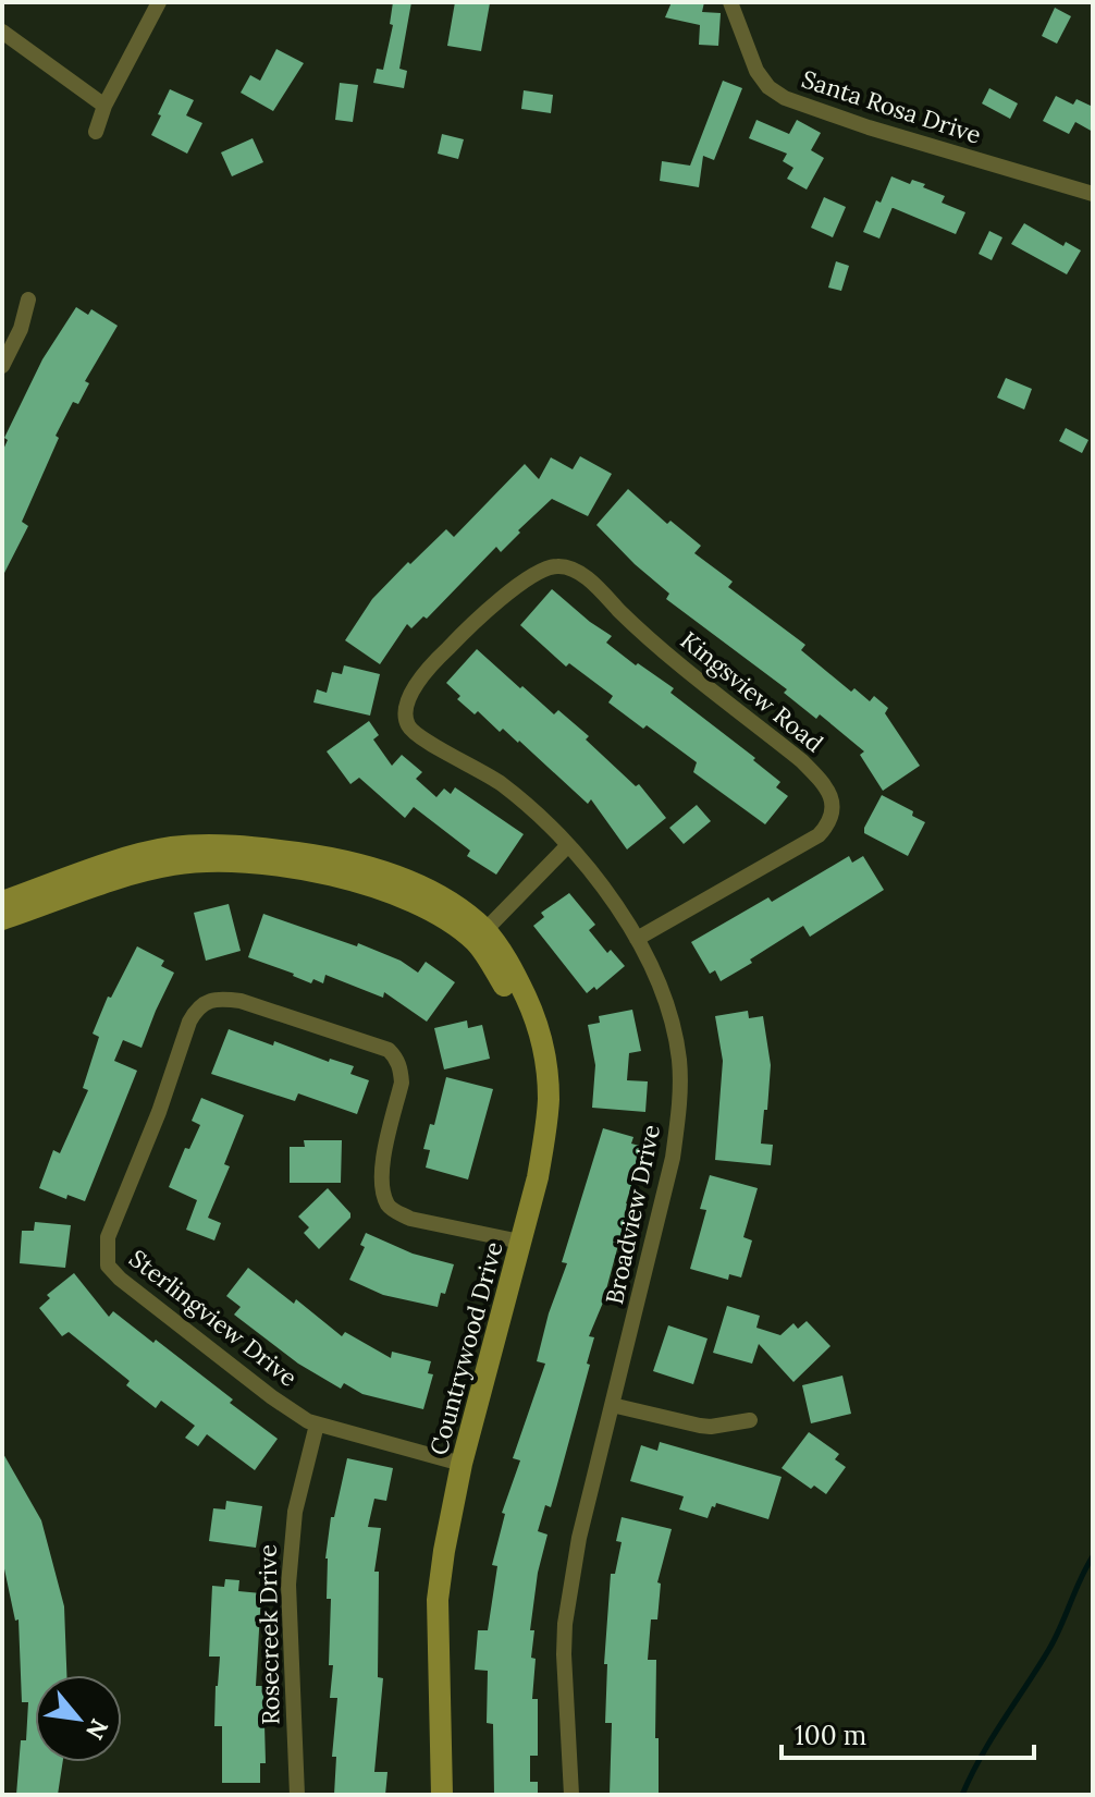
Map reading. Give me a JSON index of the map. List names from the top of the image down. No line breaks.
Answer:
{"streets":{"street":["Santa Rosa Drive","Kingsview Road","Broadview Drive","Sterlingview Drive","Countrywood Drive","Rosecreek Drive"]},"crossings":[["Kingsview Road","Broadview Drive"],["Sterlingview Drive","Countrywood Drive"],["Sterlingview Drive","Rosecreek Drive"]],"scale_bar":"100 m","north":"bottom right"}
